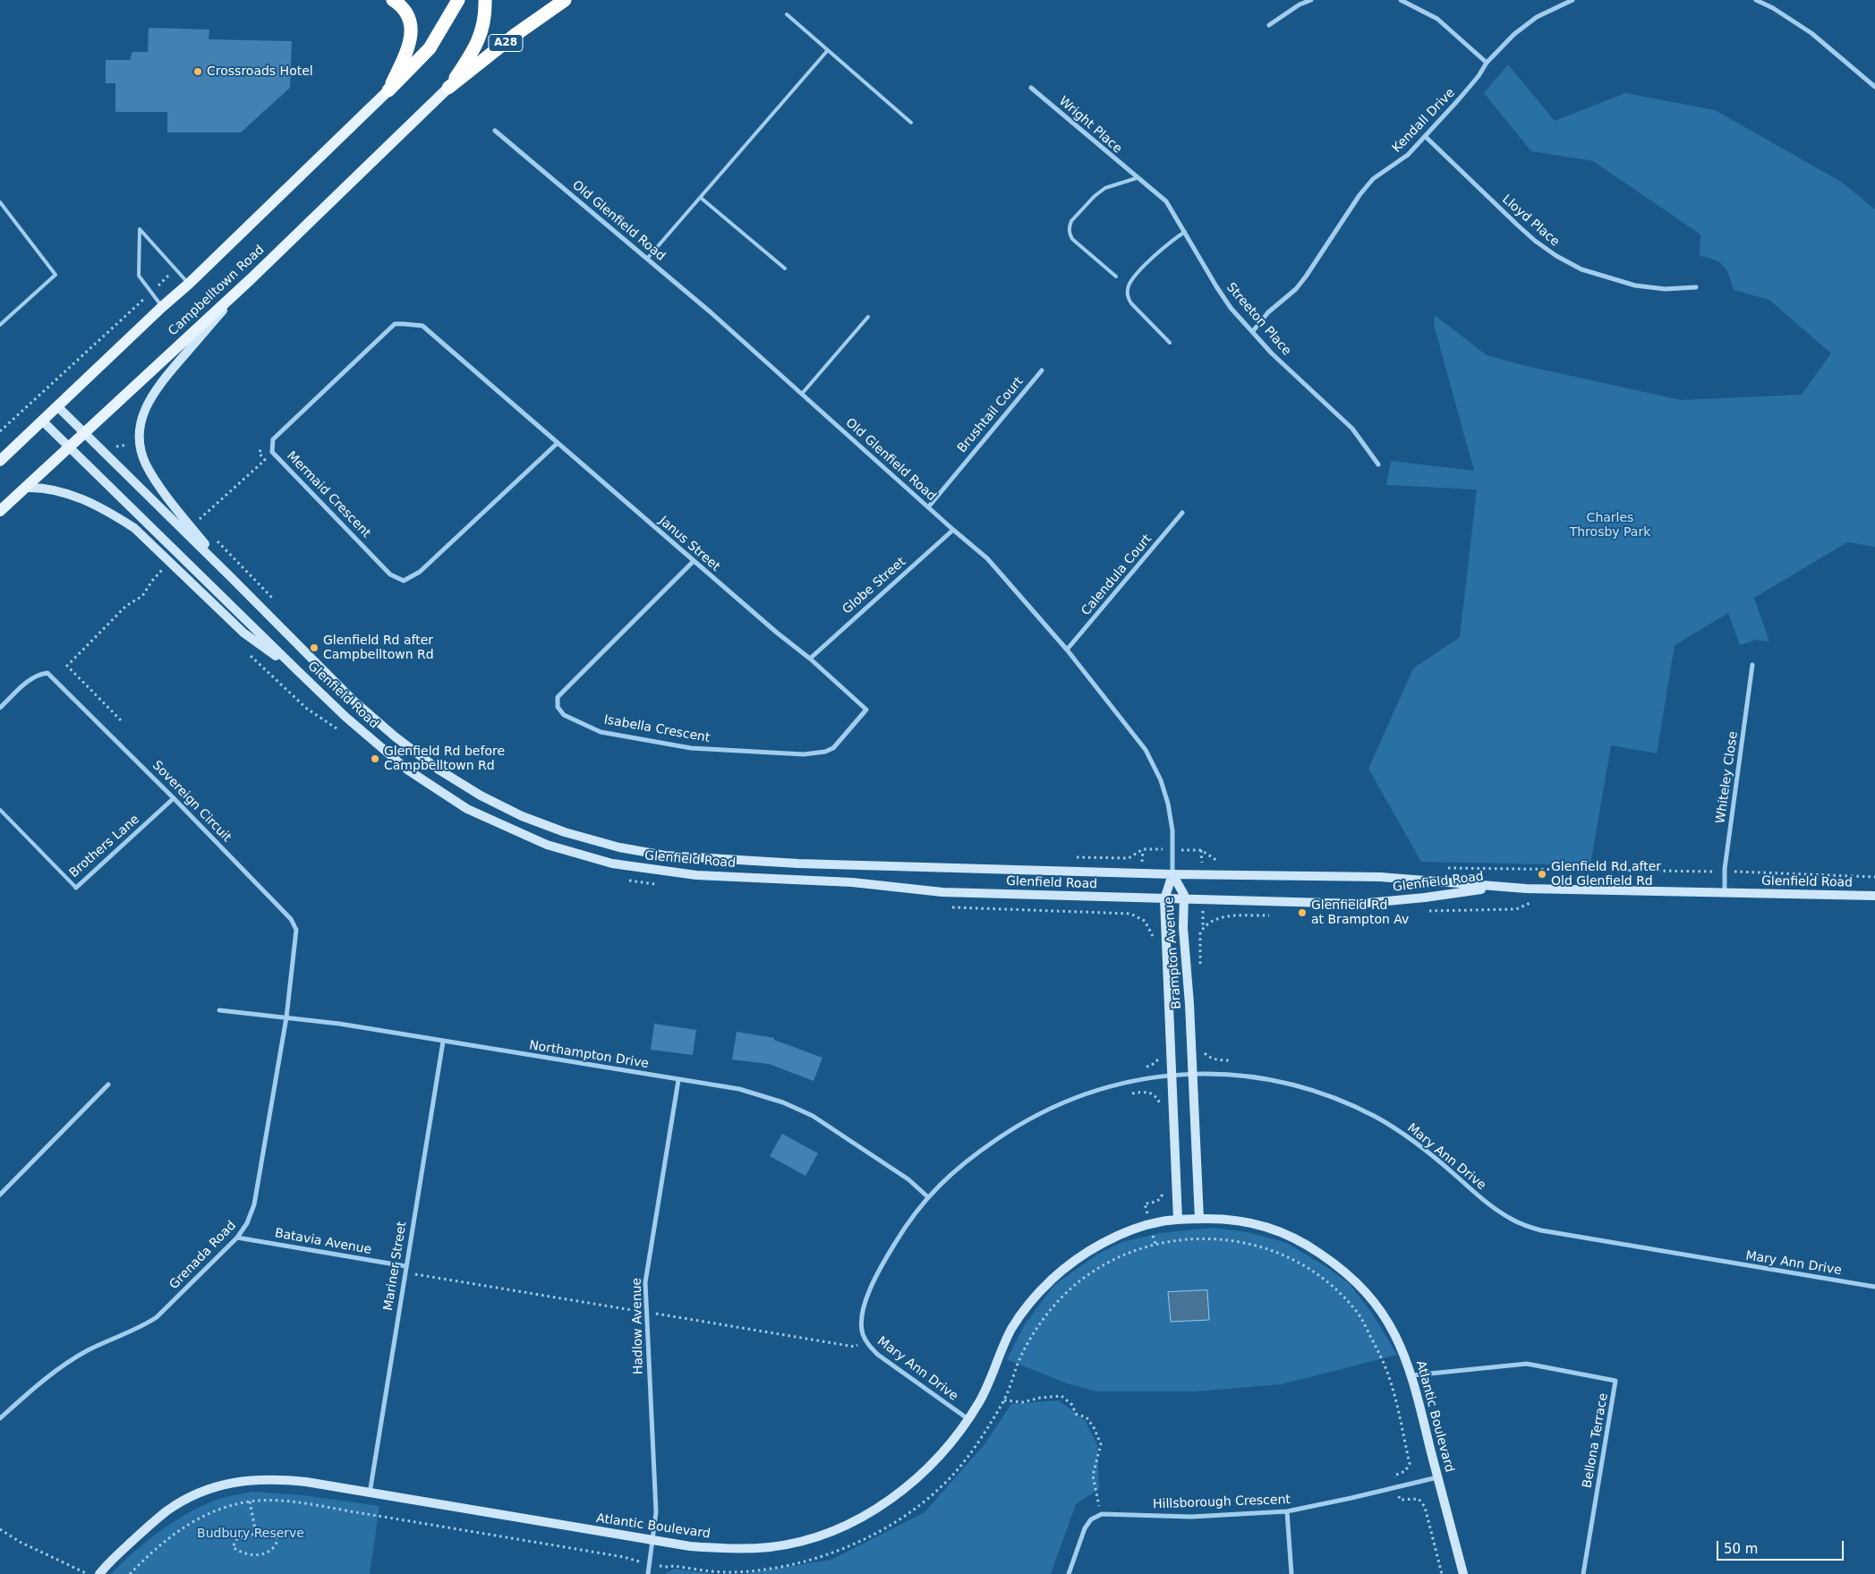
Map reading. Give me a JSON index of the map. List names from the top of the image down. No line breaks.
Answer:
{"streets":{"highway":["A28"],"main road":["Campbelltown Road","Glenfield Road","Brampton Avenue","Atlantic Boulevard"],"street":["Kendall Drive","Wright Place","Old Glenfield Road","Lloyd Place","Streeton Place","Brushtail Court","Mermaid Crescent","Janus Street","Calendula Court","Globe Street","Isabella Crescent","Whiteley Close","Sovereign Circuit","Brothers Lane","Northampton Drive","Mary Ann Drive","Batavia Avenue","Grenada Road","Mariner Street","Hadlow Avenue","Bellona Terrace","Hillsborough Crescent"]},"crossings":[["A28","Campbelltown Road"],["Kendall Drive","Lloyd Place"],["Kendall Drive","Streeton Place"],["Wright Place","Streeton Place"],["Old Glenfield Road","Brushtail Court"],["Old Glenfield Road","Calendula Court"],["Old Glenfield Road","Globe Street"],["Old Glenfield Road","Glenfield Road"],["Old Glenfield Road","Brampton Avenue"],["Campbelltown Road","Glenfield Road"],["Mermaid Crescent","Janus Street"],["Janus Street","Globe Street"],["Janus Street","Isabella Crescent"],["Globe Street","Isabella Crescent"],["Glenfield Road","Whiteley Close"],["Glenfield Road","Brampton Avenue"],["Sovereign Circuit","Brothers Lane"],["Sovereign Circuit","Northampton Drive"],["Sovereign Circuit","Grenada Road"],["Brampton Avenue","Mary Ann Drive"],["Brampton Avenue","Atlantic Boulevard"],["Northampton Drive","Mary Ann Drive"],["Northampton Drive","Grenada Road"],["Northampton Drive","Mariner Street"],["Northampton Drive","Hadlow Avenue"],["Mary Ann Drive","Atlantic Boulevard"],["Batavia Avenue","Grenada Road"],["Batavia Avenue","Mariner Street"],["Mariner Street","Atlantic Boulevard"],["Hadlow Avenue","Atlantic Boulevard"],["Atlantic Boulevard","Bellona Terrace"],["Atlantic Boulevard","Hillsborough Crescent"]],"parks":["Charles Throsby Park","Budbury Reserve"],"places":["Crossroads Hotel","Glenfield Rd after Campbelltown Rd","Glenfield Rd before Campbelltown Rd","Glenfield Rd after Old Glenfield Rd","Glenfield Rd at Brampton Av"],"scale_bar":"50 m"}
